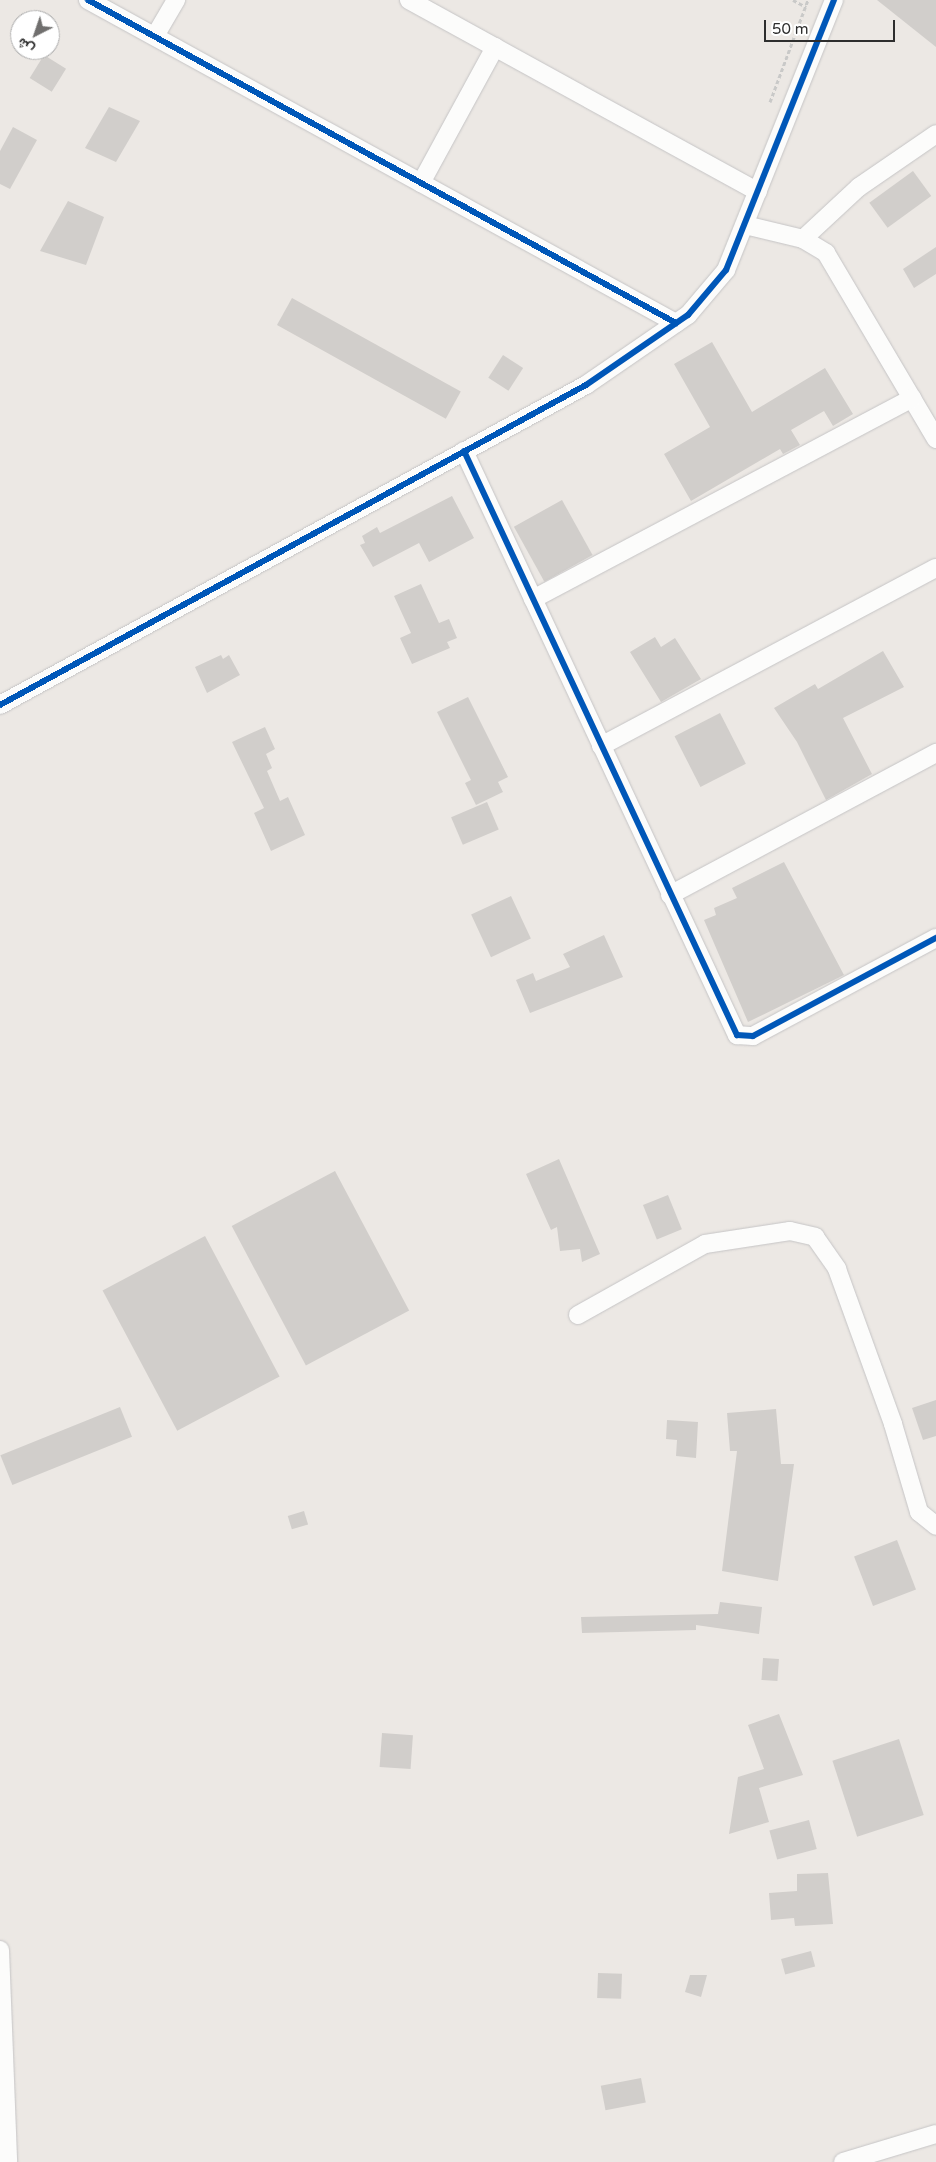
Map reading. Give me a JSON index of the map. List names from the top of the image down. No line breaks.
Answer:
{"scale_bar":"50 m","north":"bottom left"}
